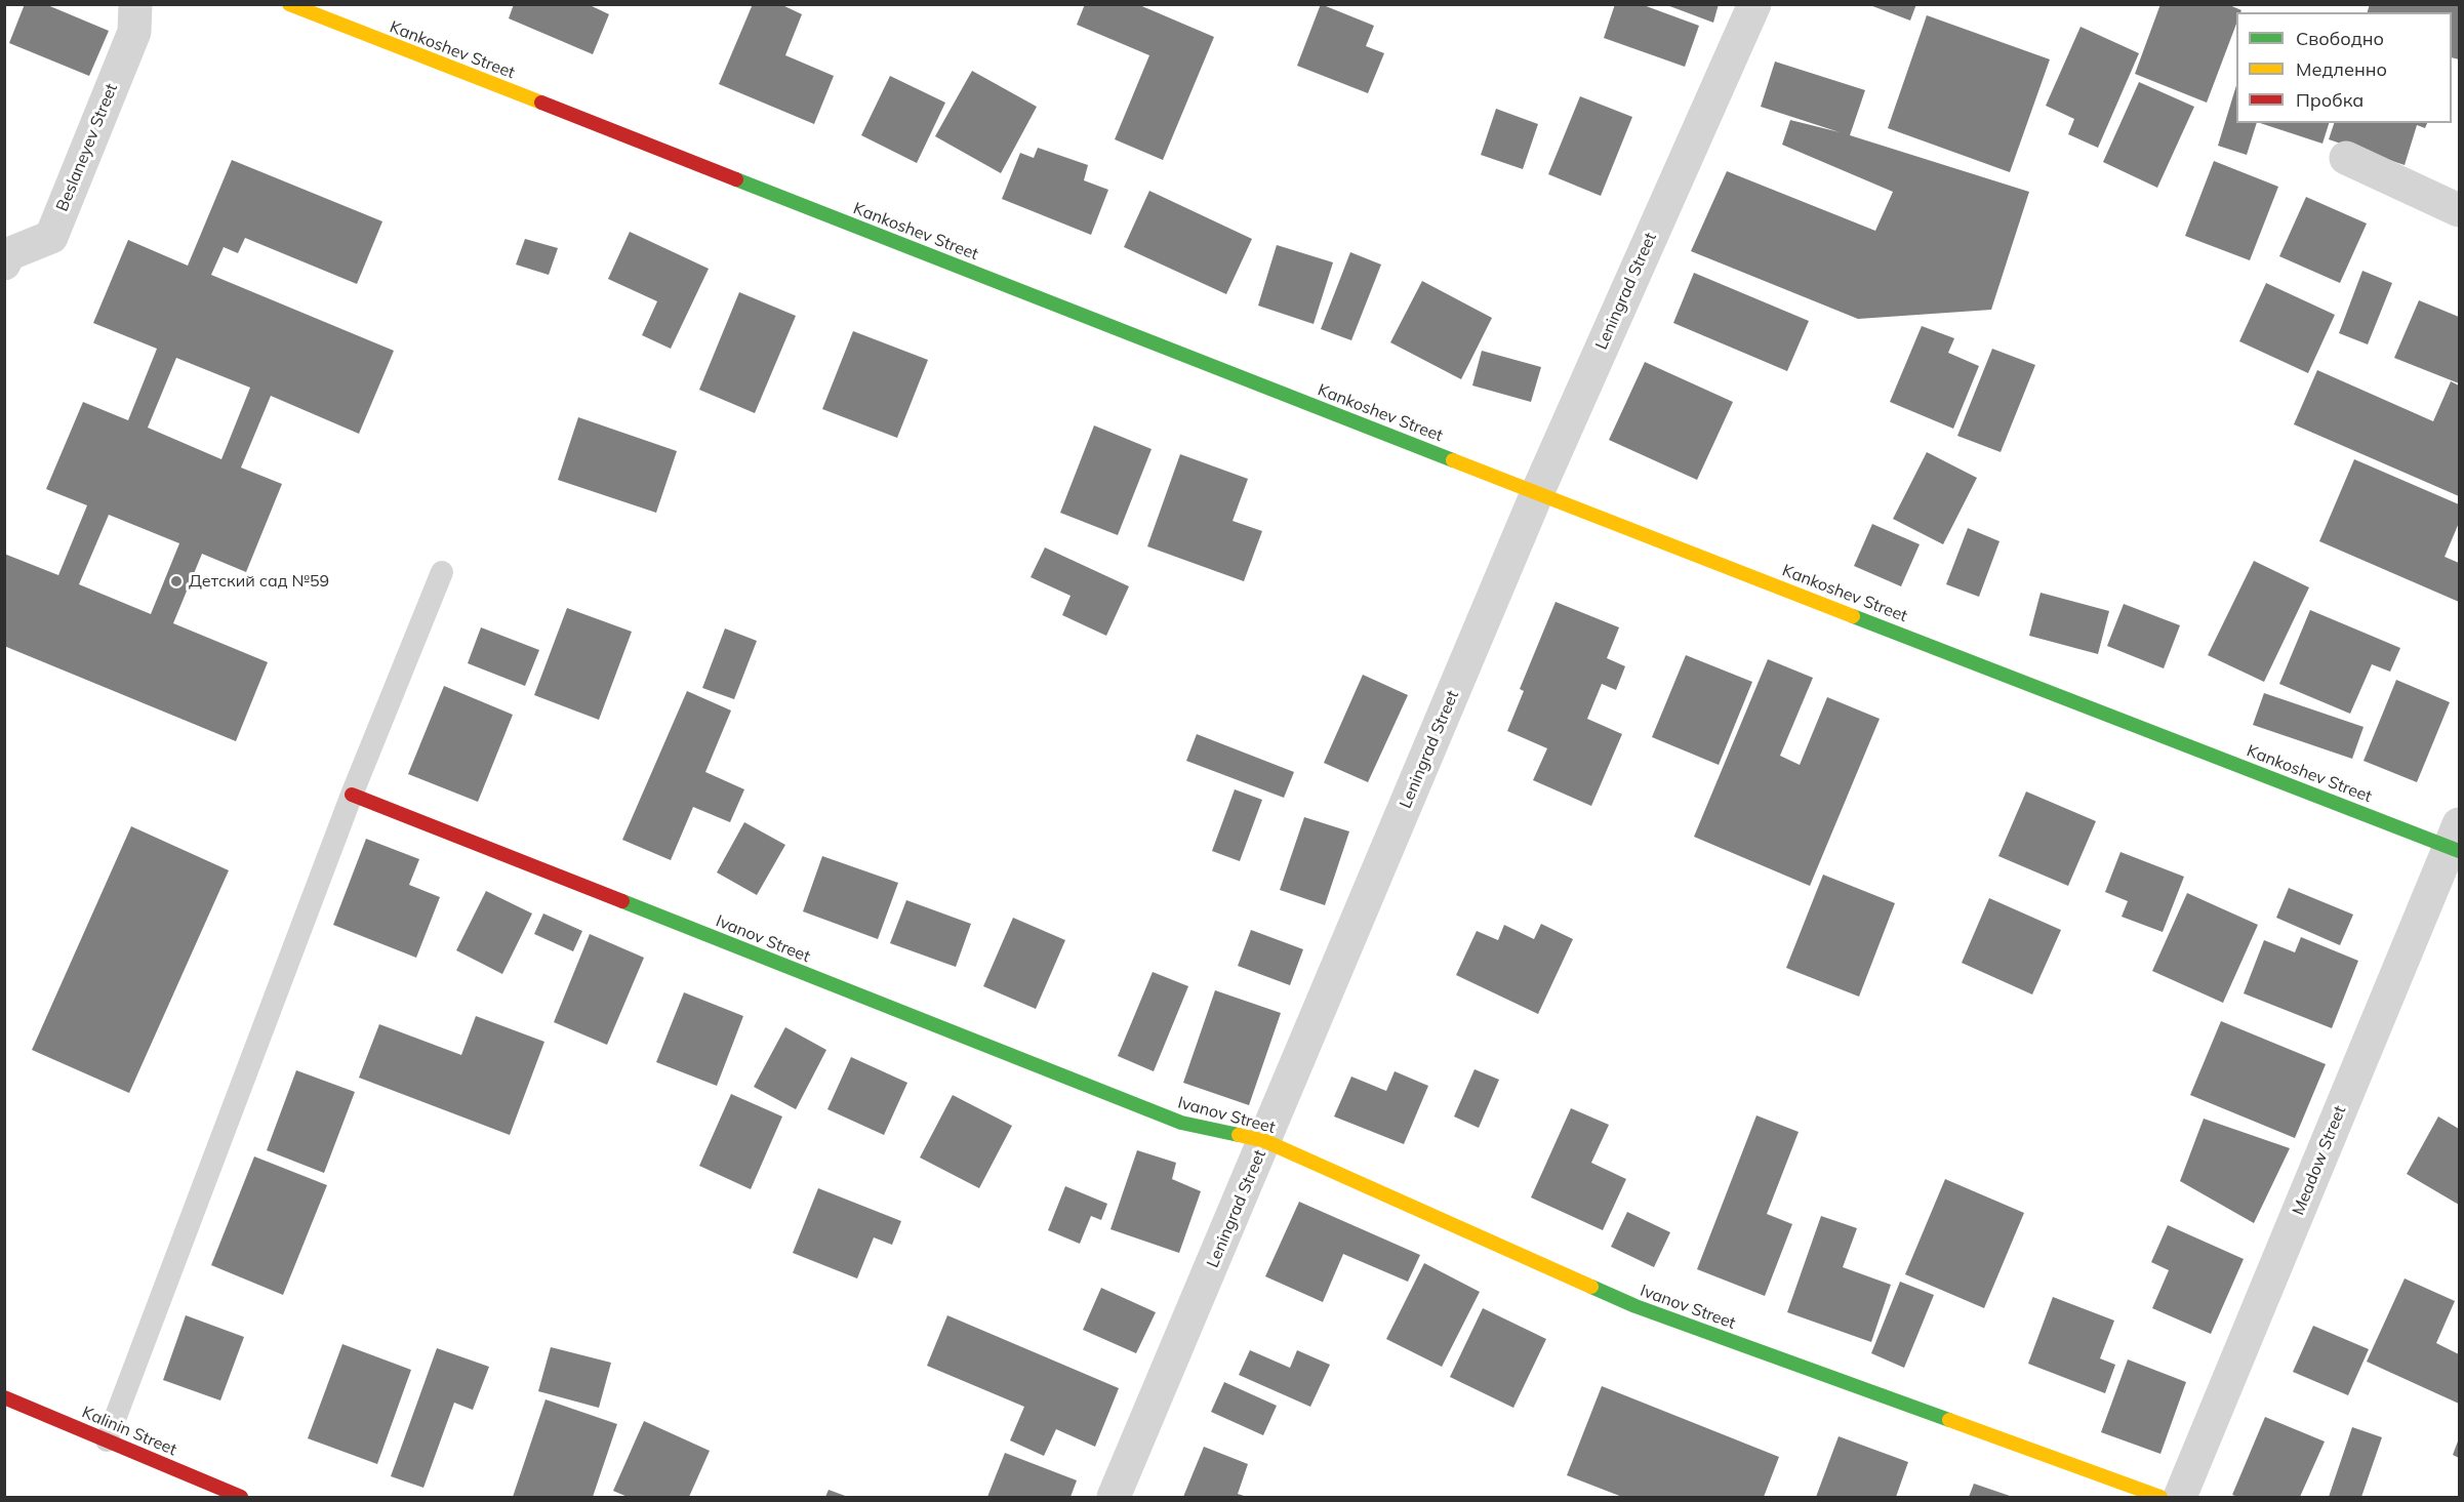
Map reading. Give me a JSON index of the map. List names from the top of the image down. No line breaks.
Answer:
{"streets":{"street":["Kankoshev Street","Beslaneyev Street","Leningrad Street","Ivanov Street","Meadow Street","Kalinin Street"]},"crossings":[["Kankoshev Street","Leningrad Street"],["Kankoshev Street","Meadow Street"],["Leningrad Street","Ivanov Street"]],"places":["Детский сад №59"],"legend":["Свободно","Медленно","Пробка"]}
